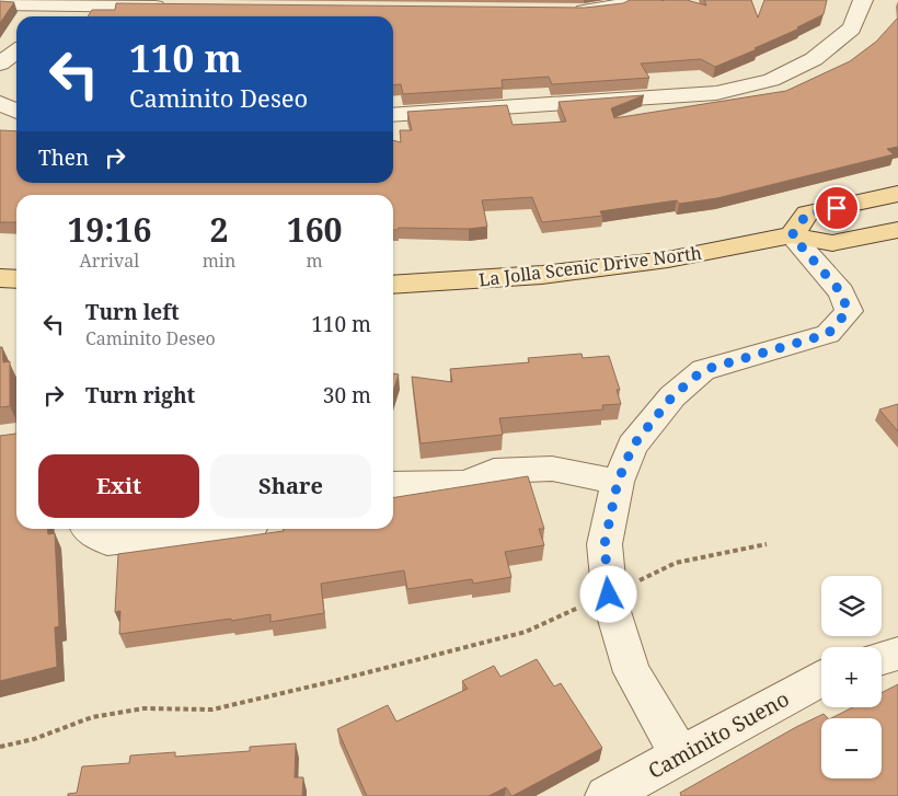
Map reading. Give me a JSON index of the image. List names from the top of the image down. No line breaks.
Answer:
{"streets":{"main road":["La Jolla Scenic Drive North"],"street":["Caminito Sueno"]},"page":{"turn":["110 m","Caminito Deseo"],"then":"Then","eta":["19:16","Arrival","2","min","160","m"],"list":[{"name":"Turn left","note":"Caminito Deseo","value":"110 m"},{"name":"Turn right","value":"30 m"}],"buttons":["Exit","Share"],"map_buttons":["+","−"]}}
